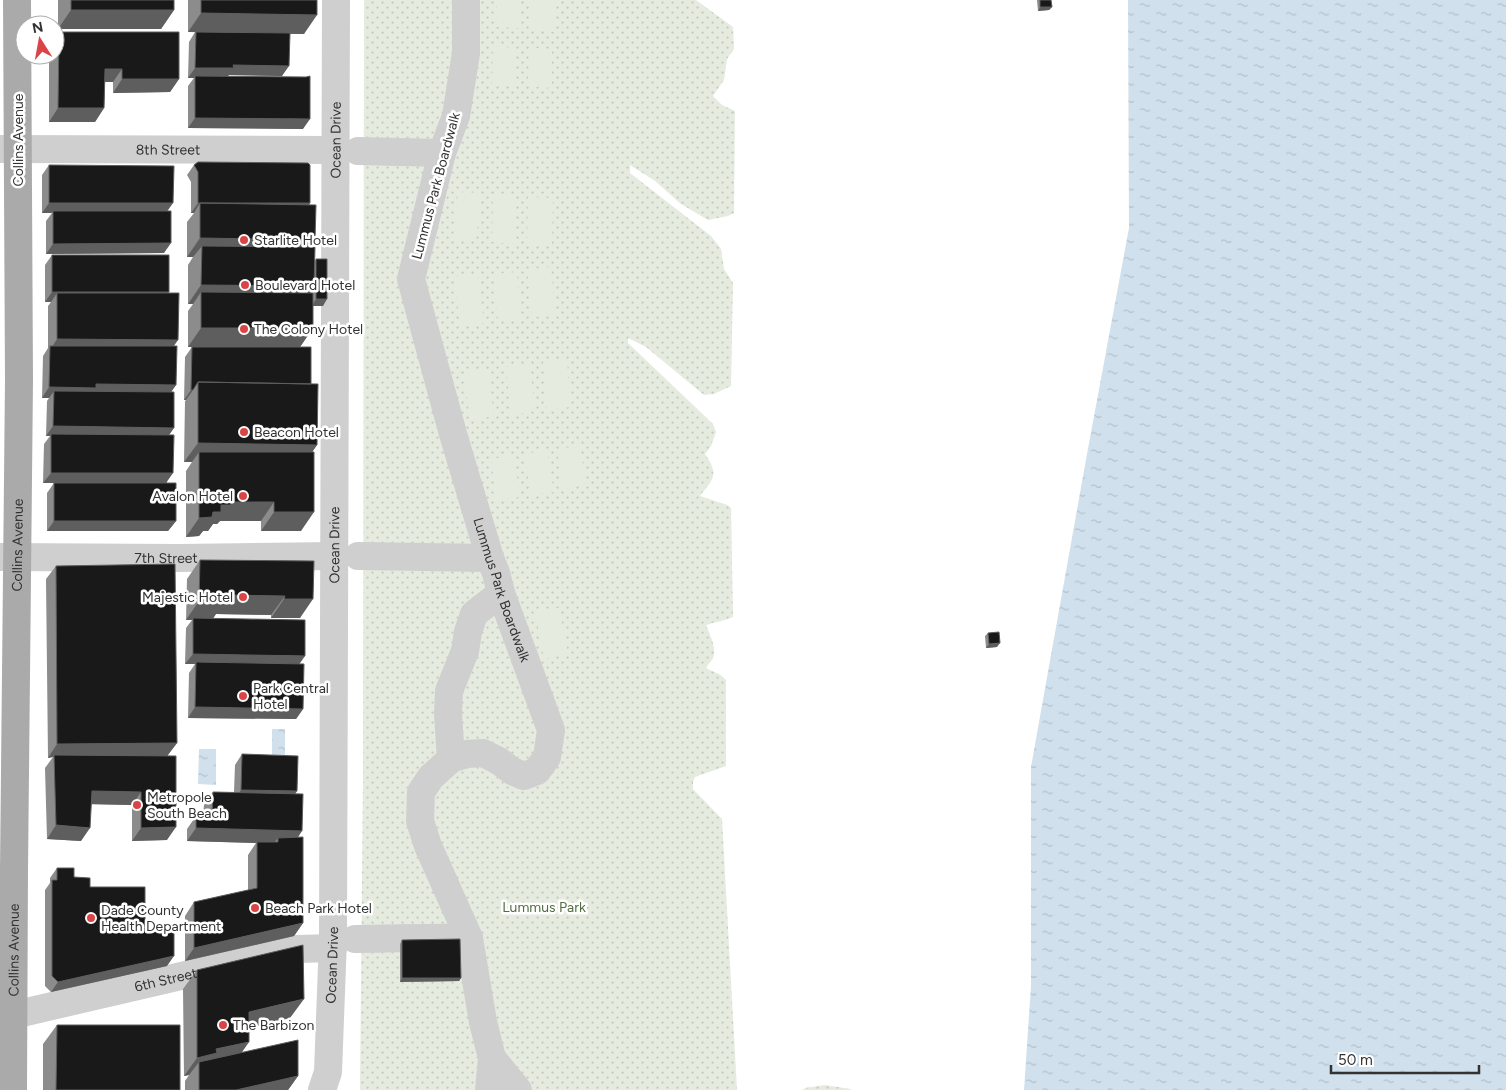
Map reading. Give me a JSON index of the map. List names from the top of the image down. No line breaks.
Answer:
{"streets":{"main road":["Collins Avenue"],"street":["Ocean Drive","8th Street","Lummus Park Boardwalk","7th Street","6th Street"]},"crossings":[["Collins Avenue","8th Street"],["Collins Avenue","7th Street"],["Collins Avenue","6th Street"],["Ocean Drive","8th Street"],["Ocean Drive","7th Street"],["Ocean Drive","6th Street"],["8th Street","Lummus Park Boardwalk"],["Lummus Park Boardwalk","7th Street"],["Lummus Park Boardwalk","6th Street"]],"parks":["Lummus Park"],"places":["Starlite Hotel","Boulevard Hotel","The Colony Hotel","Beacon Hotel","Avalon Hotel","Majestic Hotel","Park Central Hotel","Metropole South Beach","Beach Park Hotel","Dade County Health Department","The Barbizon"],"scale_bar":"50 m","north":"top"}
